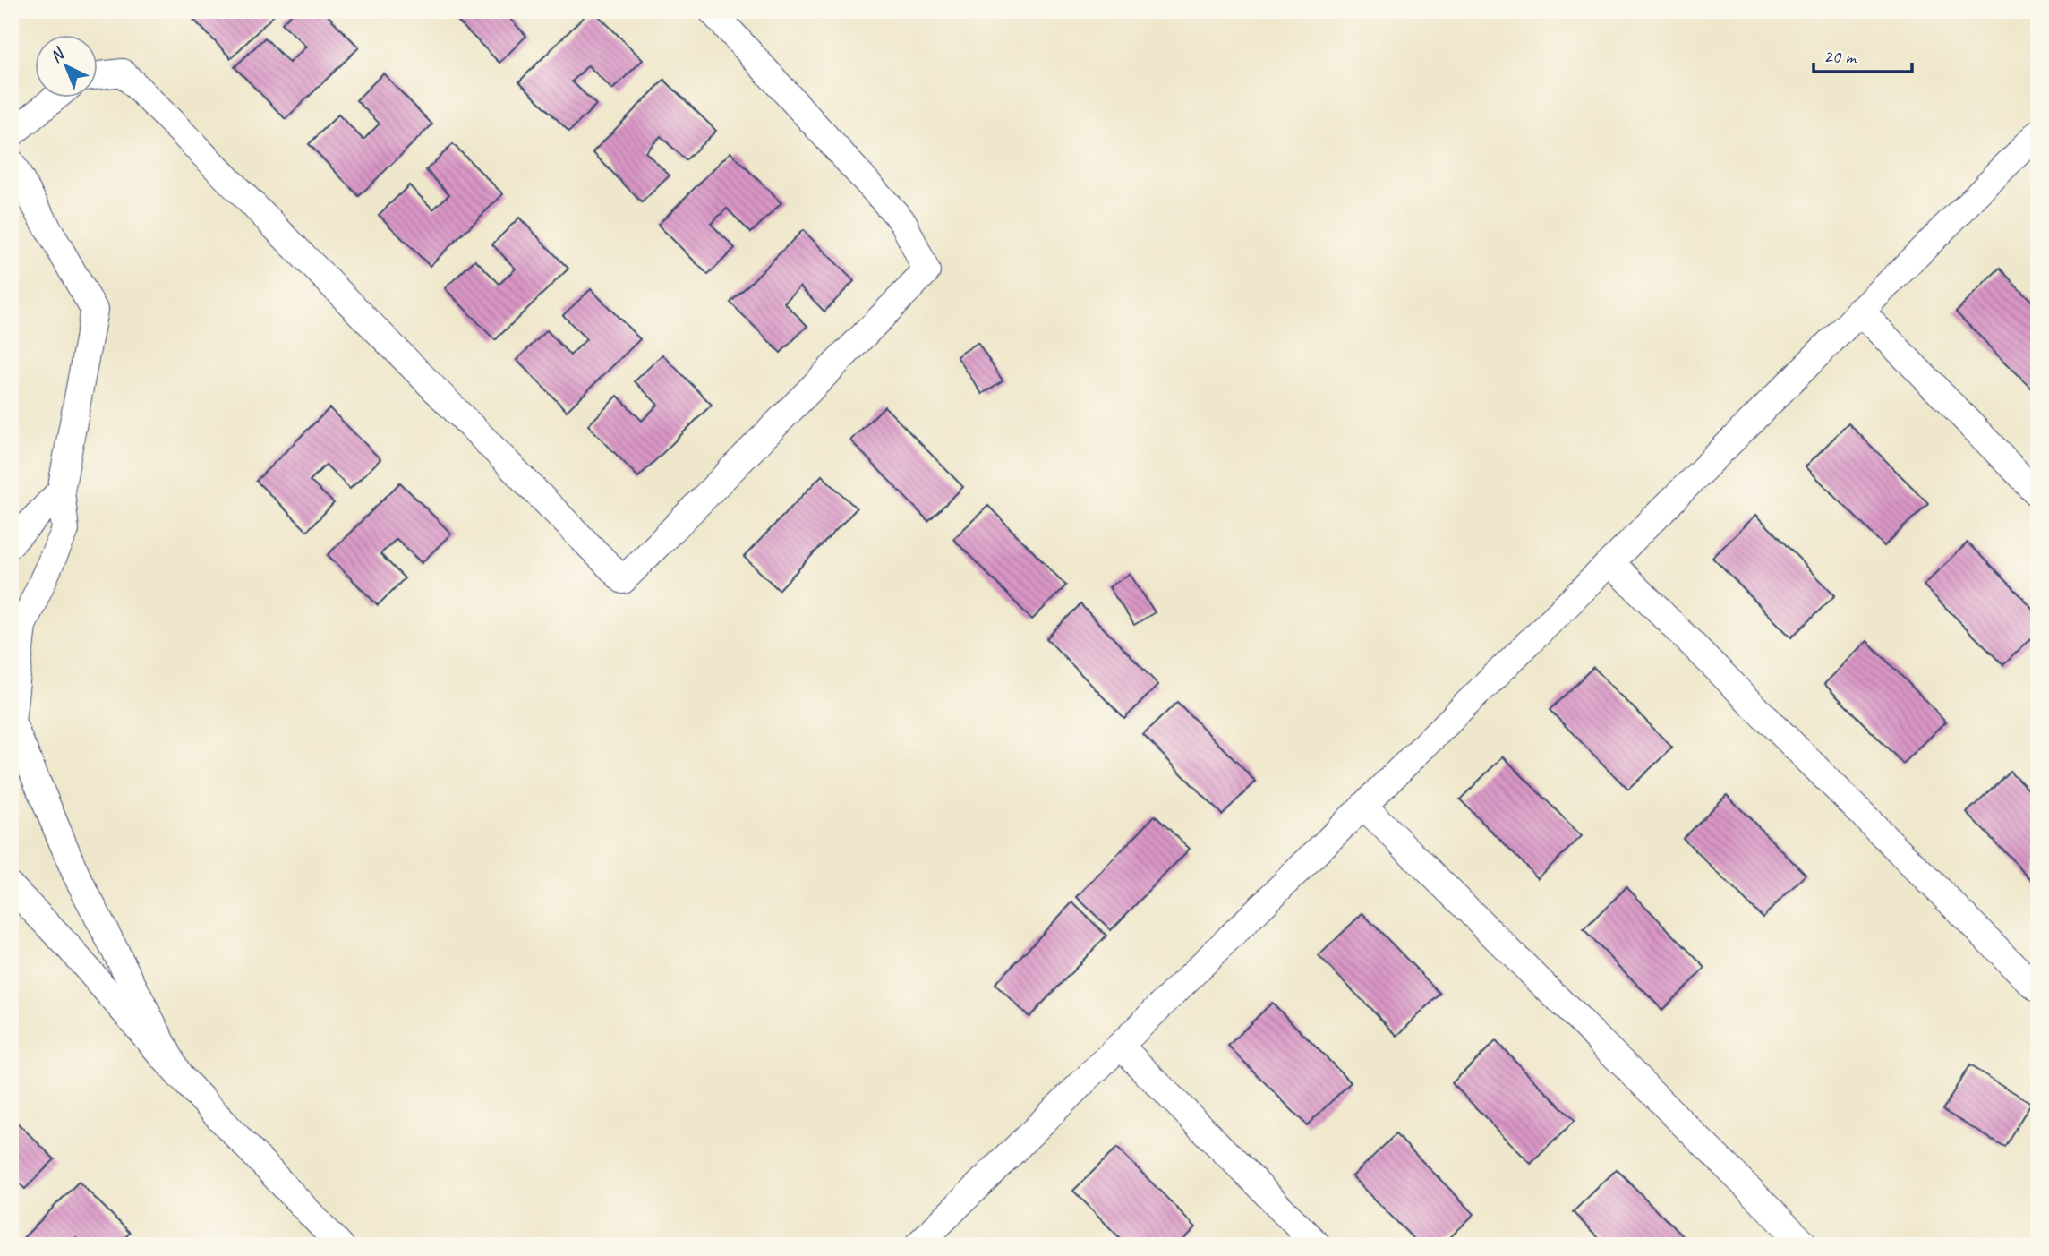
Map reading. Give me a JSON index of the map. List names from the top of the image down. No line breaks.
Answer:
{"scale_bar":"20 m","north":"top left"}
